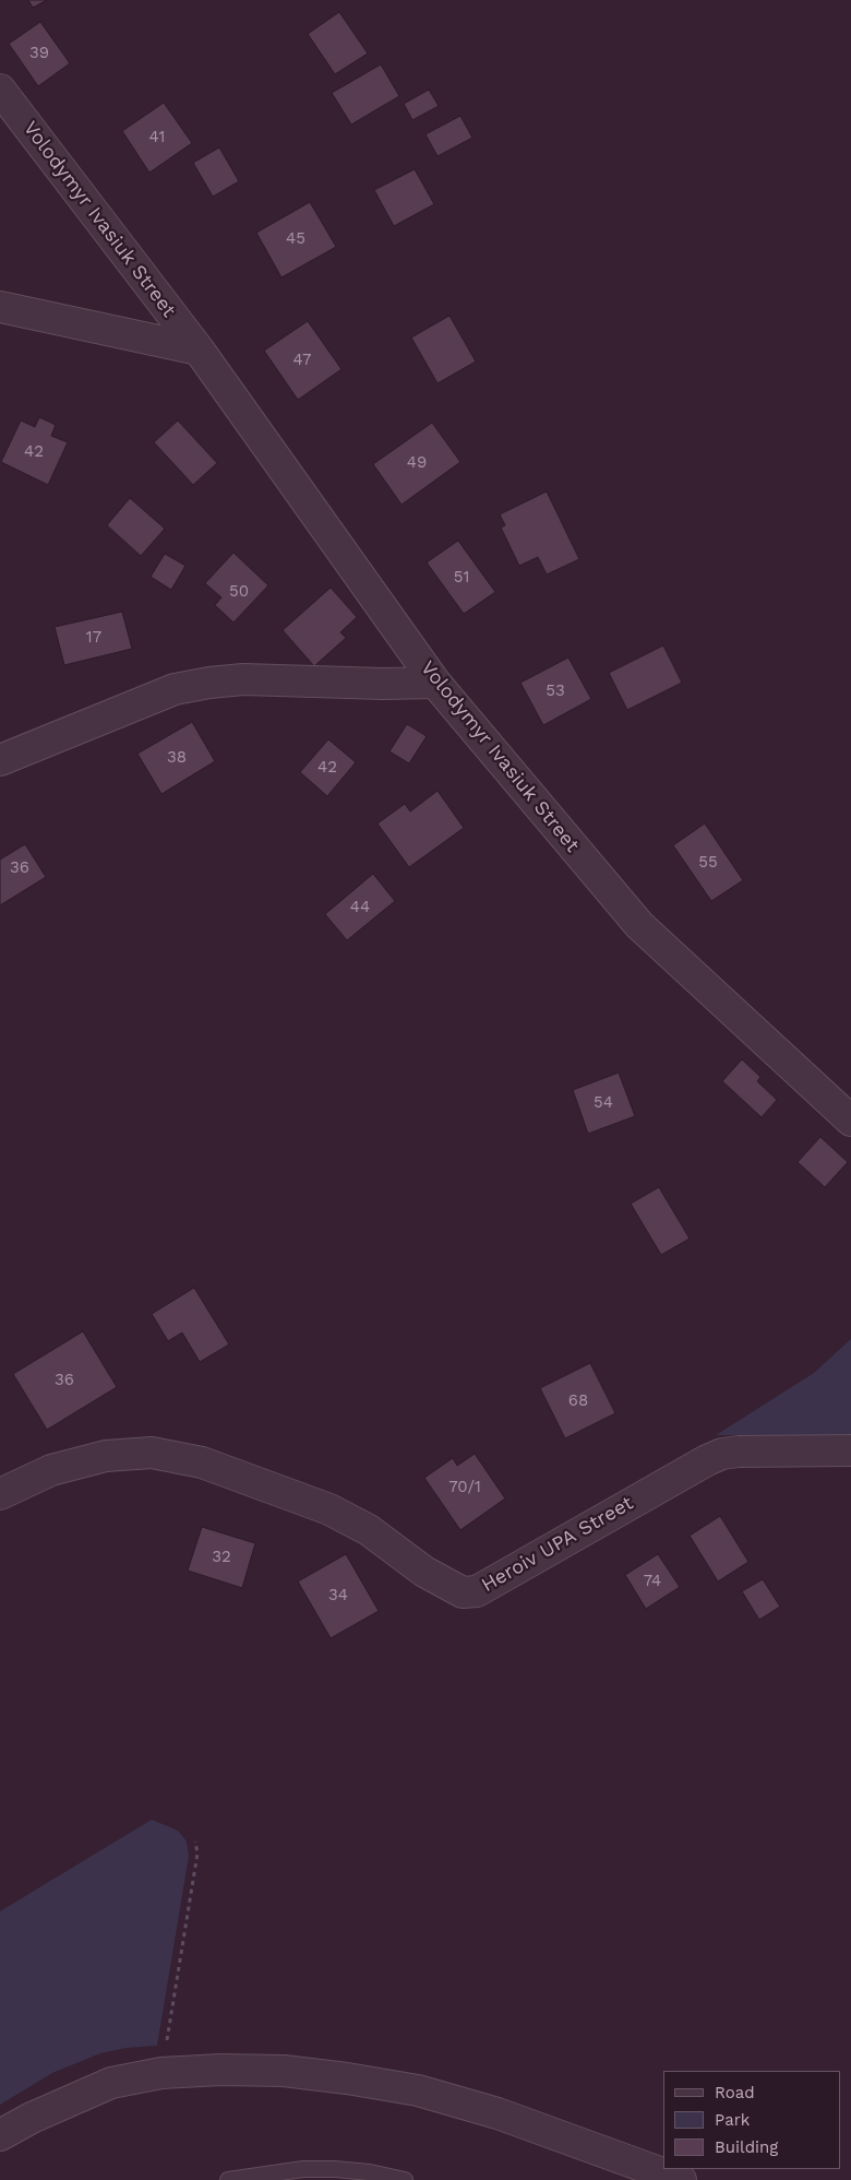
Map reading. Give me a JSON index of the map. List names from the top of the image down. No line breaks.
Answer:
{"streets":{"street":["Volodymyr Ivasiuk Street","Heroiv UPA Street"]},"house_numbers":["39","41","45","47","42","49","51","50","17","53","38","42","55","36","44","54","36","68","70/1","32","74","34"],"legend":["Road","Park","Building"]}
